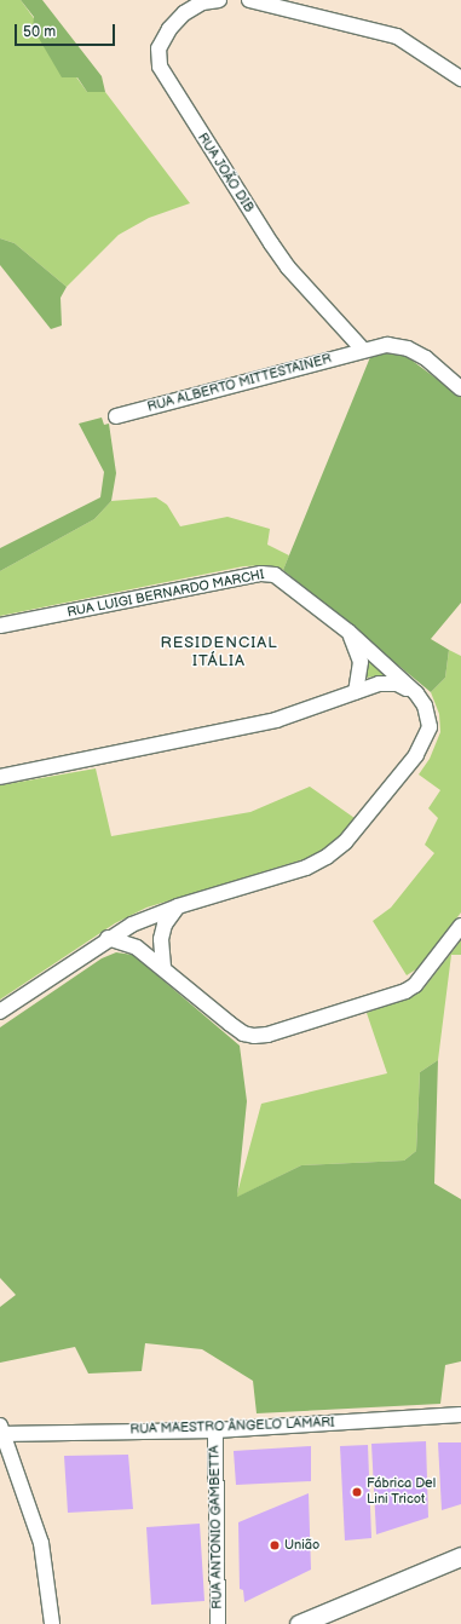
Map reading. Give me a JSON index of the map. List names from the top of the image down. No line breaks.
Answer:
{"streets":{"street":["RUA JOÃO DIB","RUA ALBERTO MITTESTAINER","RUA LUIGI BERNARDO MARCHI","RUA MAESTRO ÂNGELO LAMARI","RUA ANTONIO GAMBETTA"]},"crossings":[["RUA JOÃO DIB","RUA ALBERTO MITTESTAINER"],["RUA MAESTRO ÂNGELO LAMARI","RUA ANTONIO GAMBETTA"]],"districts":["RESIDENCIAL ITÁLIA"],"places":["Fábrica Del Lini Tricot","União"],"scale_bar":"50 m"}
